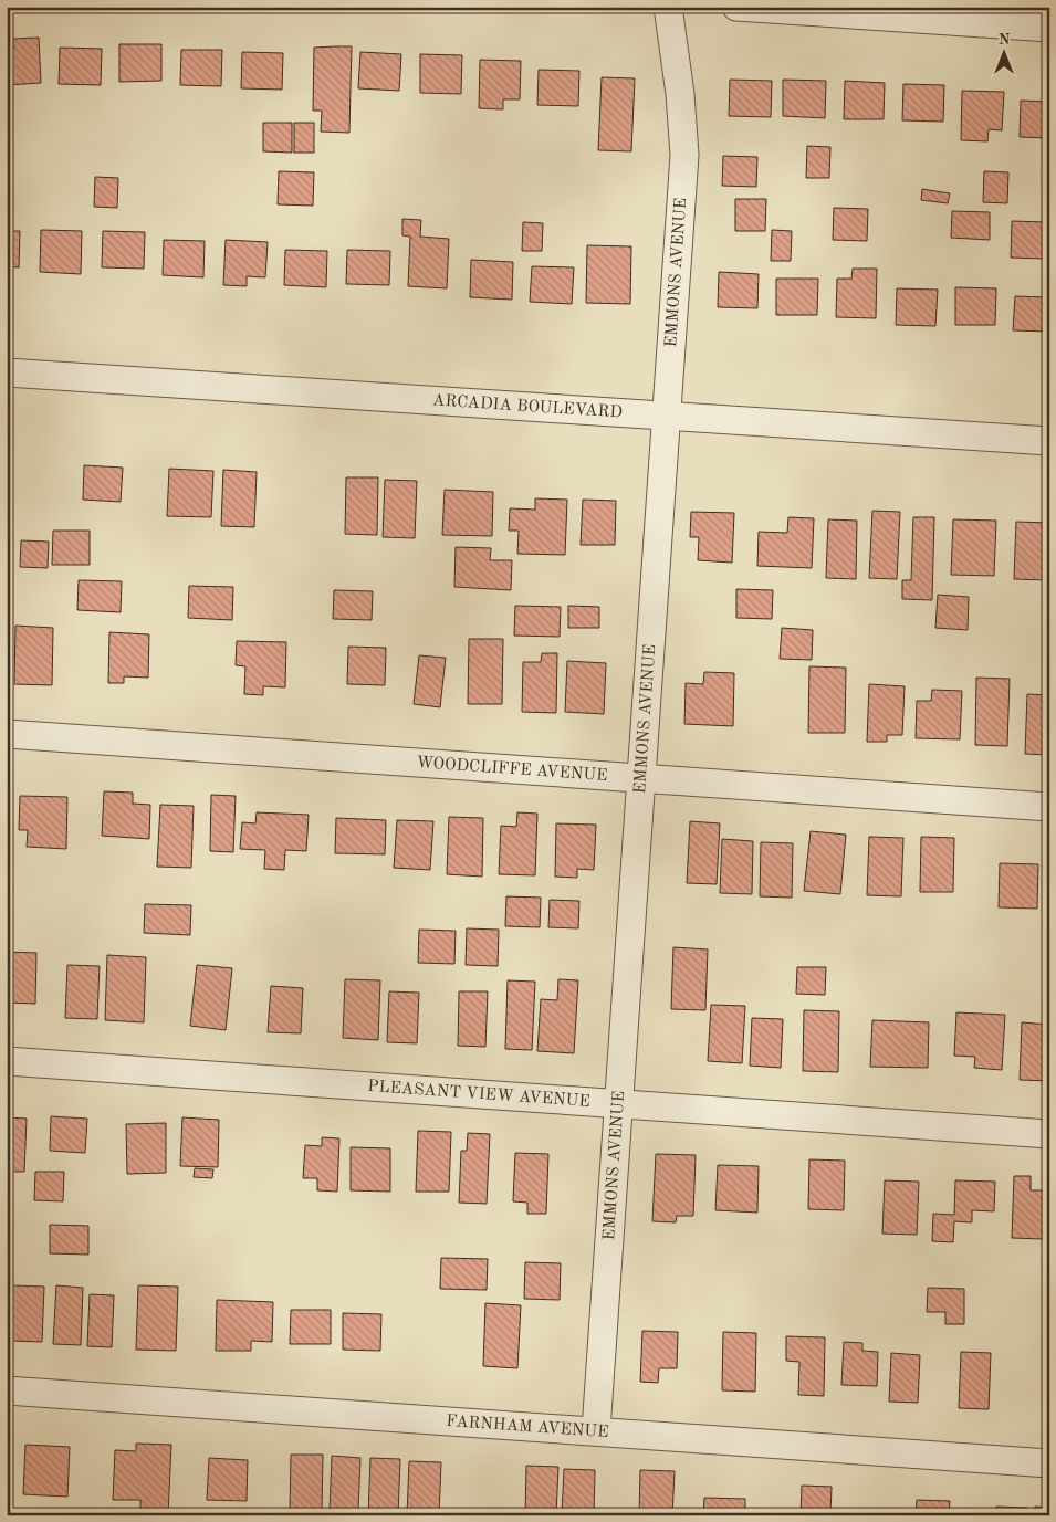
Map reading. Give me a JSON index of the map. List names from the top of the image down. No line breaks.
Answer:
{"streets":{"street":["EMMONS AVENUE","ARCADIA BOULEVARD","WOODCLIFFE AVENUE","PLEASANT VIEW AVENUE","FARNHAM AVENUE"]},"crossings":[["EMMONS AVENUE","ARCADIA BOULEVARD"],["EMMONS AVENUE","WOODCLIFFE AVENUE"],["EMMONS AVENUE","PLEASANT VIEW AVENUE"],["EMMONS AVENUE","FARNHAM AVENUE"]],"north":"top"}
